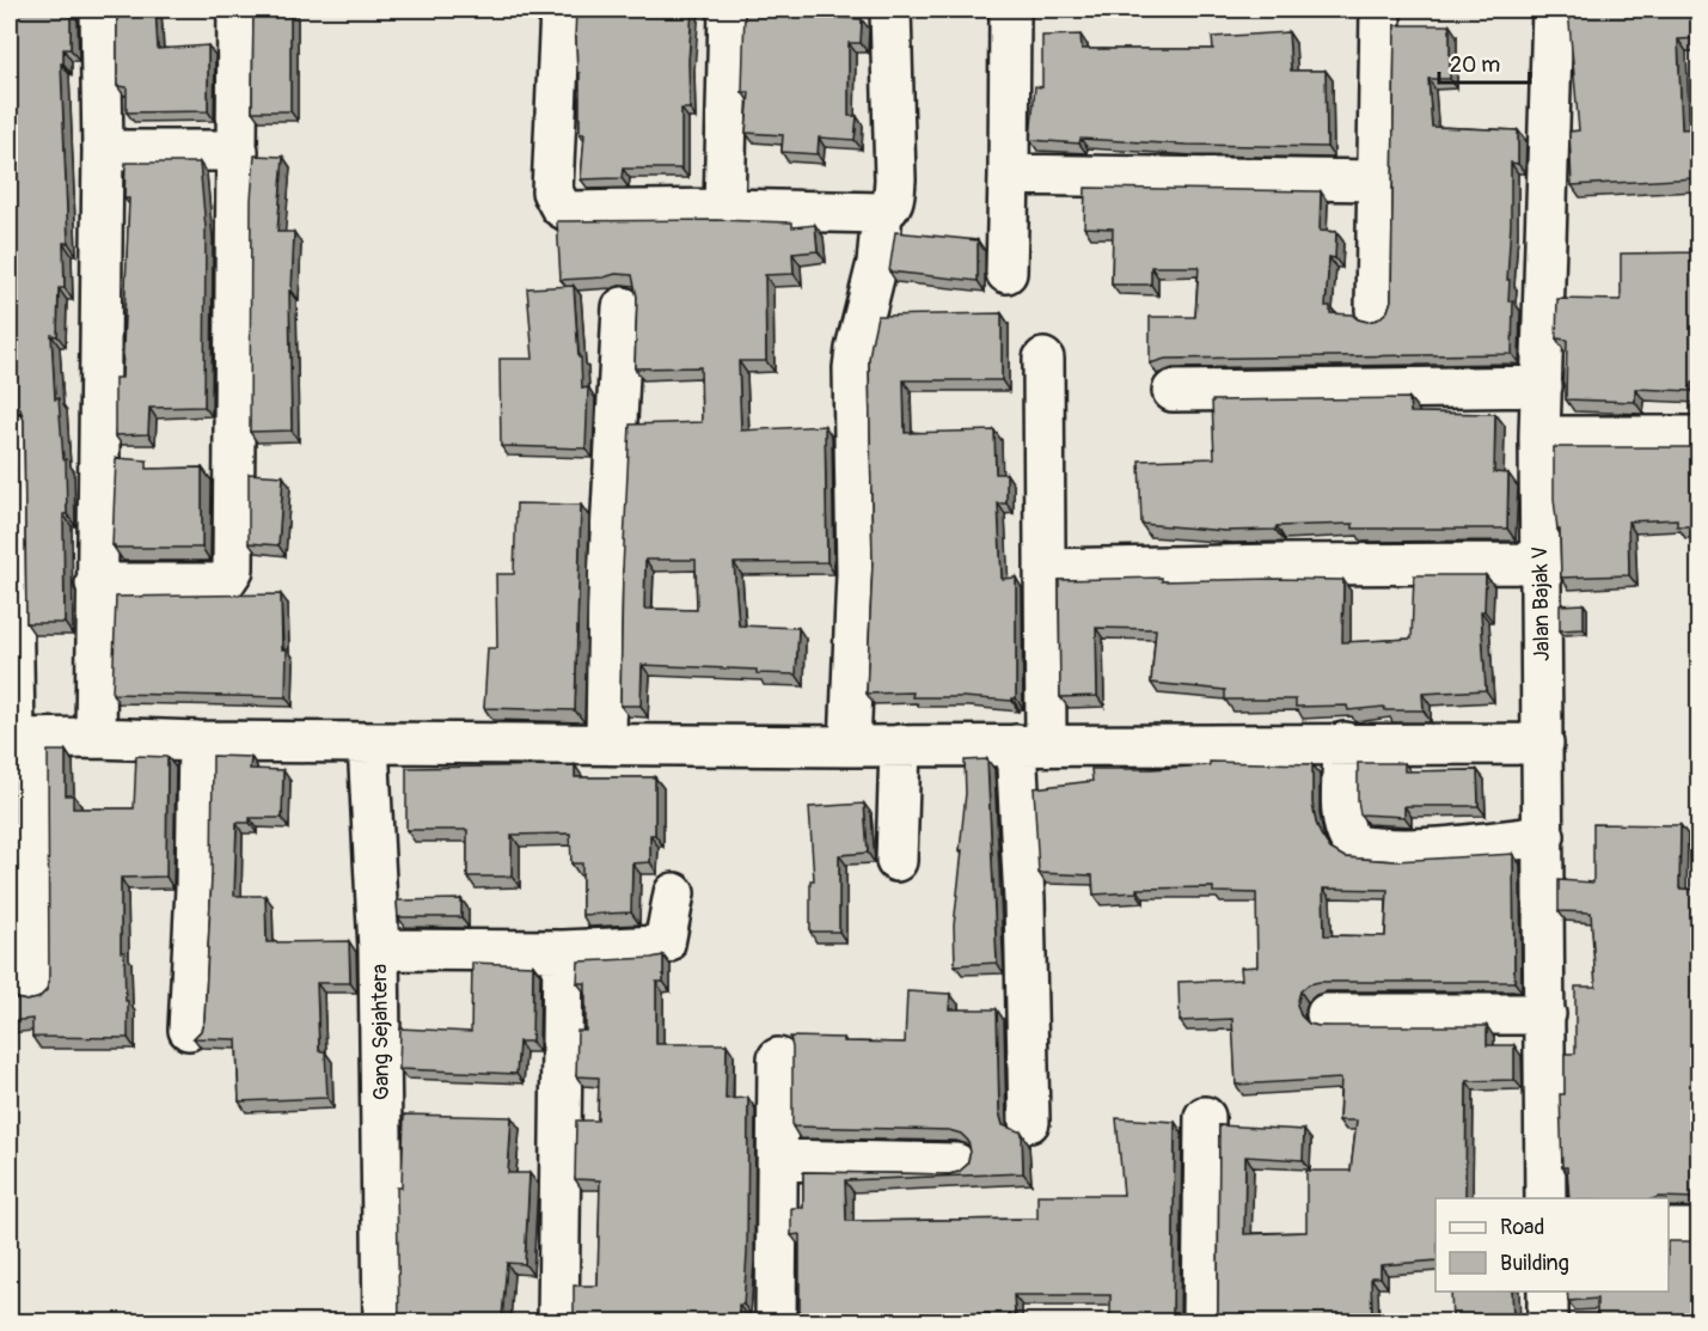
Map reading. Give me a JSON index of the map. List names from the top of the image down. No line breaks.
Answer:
{"streets":{"street":["Jalan Bajak V","Gang Sejahtera"]},"legend":["Road","Building"],"scale_bar":"20 m"}
